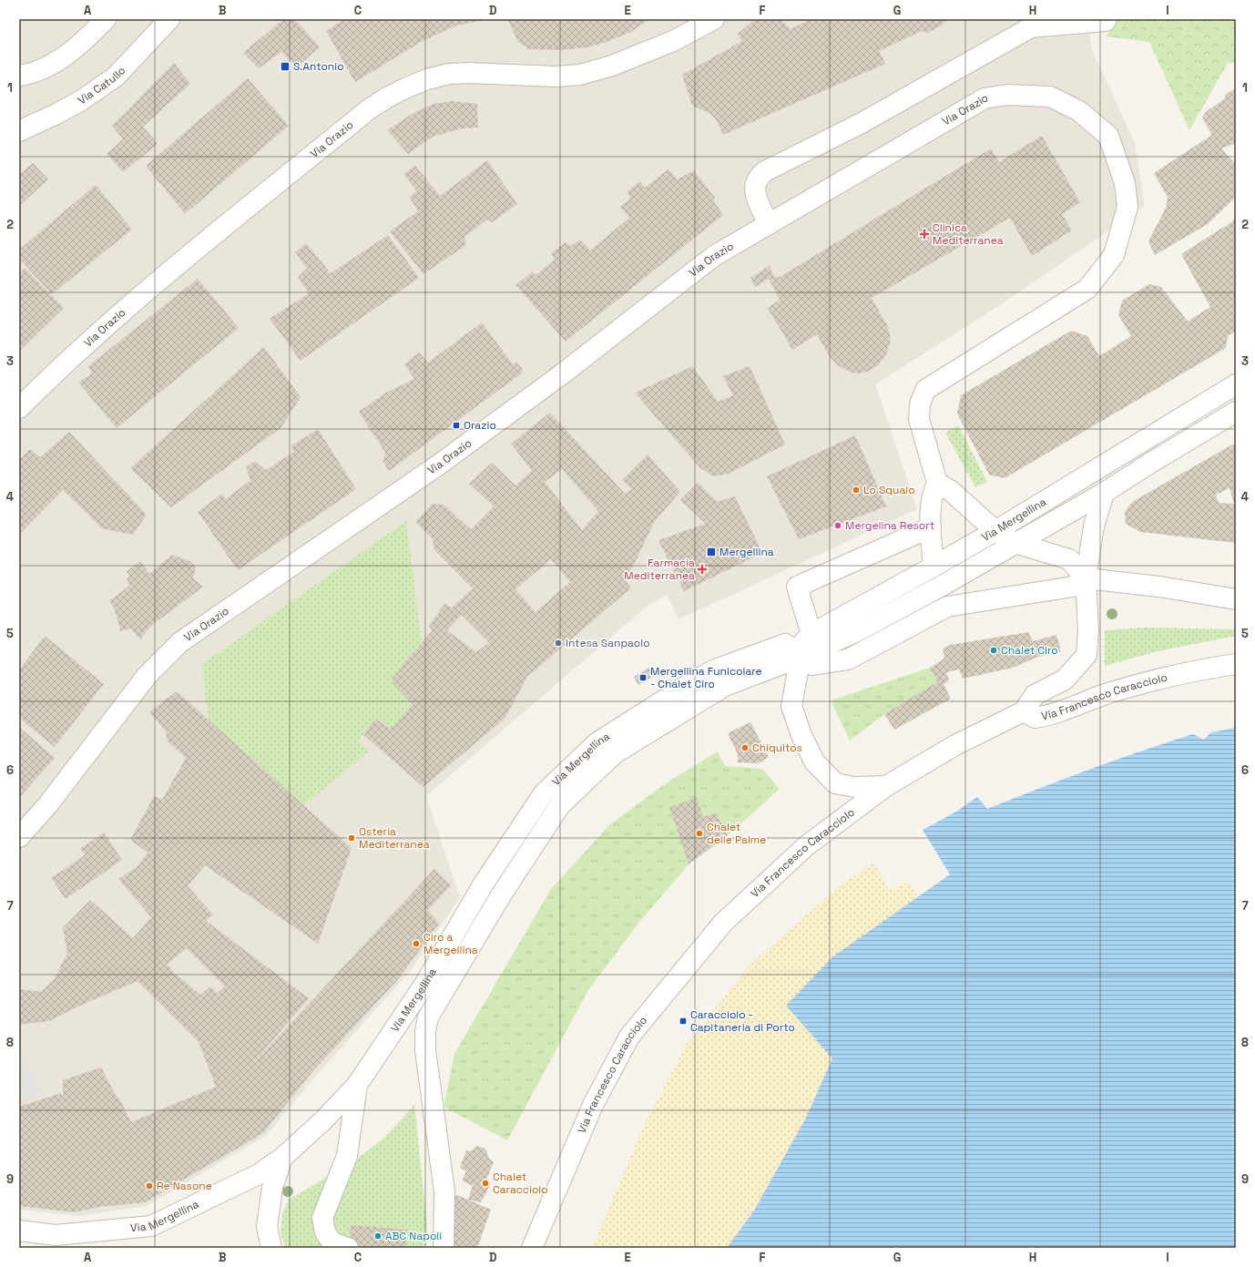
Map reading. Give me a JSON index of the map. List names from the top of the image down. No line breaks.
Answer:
{"streets":{"street":["Via Catullo","Via Orazio","Via Mergellina","Via Francesco Caracciolo"]},"places":{"transit":["S.Antonio","Orazio","Mergellina","Mergellina Funicolare - Chalet Ciro","Caracciolo - Capitaneria di Porto"],"health":["Clinica Mediterranea","Farmacia Mediterranea"],"other":["Lo Squalo","Mergelina Resort","Intesa Sanpaolo","Chalet Ciro","Chiquitos","Chalet delle Palme","Osteria Mediterranea","Ciro a Mergellina","Chalet Caracciolo","Re Nasone","ABC Napoli"]},"grid":{"columns":["A","B","C","D","E","F","G","H","I"],"rows":["1","2","3","4","5","6","7","8","9"]}}
